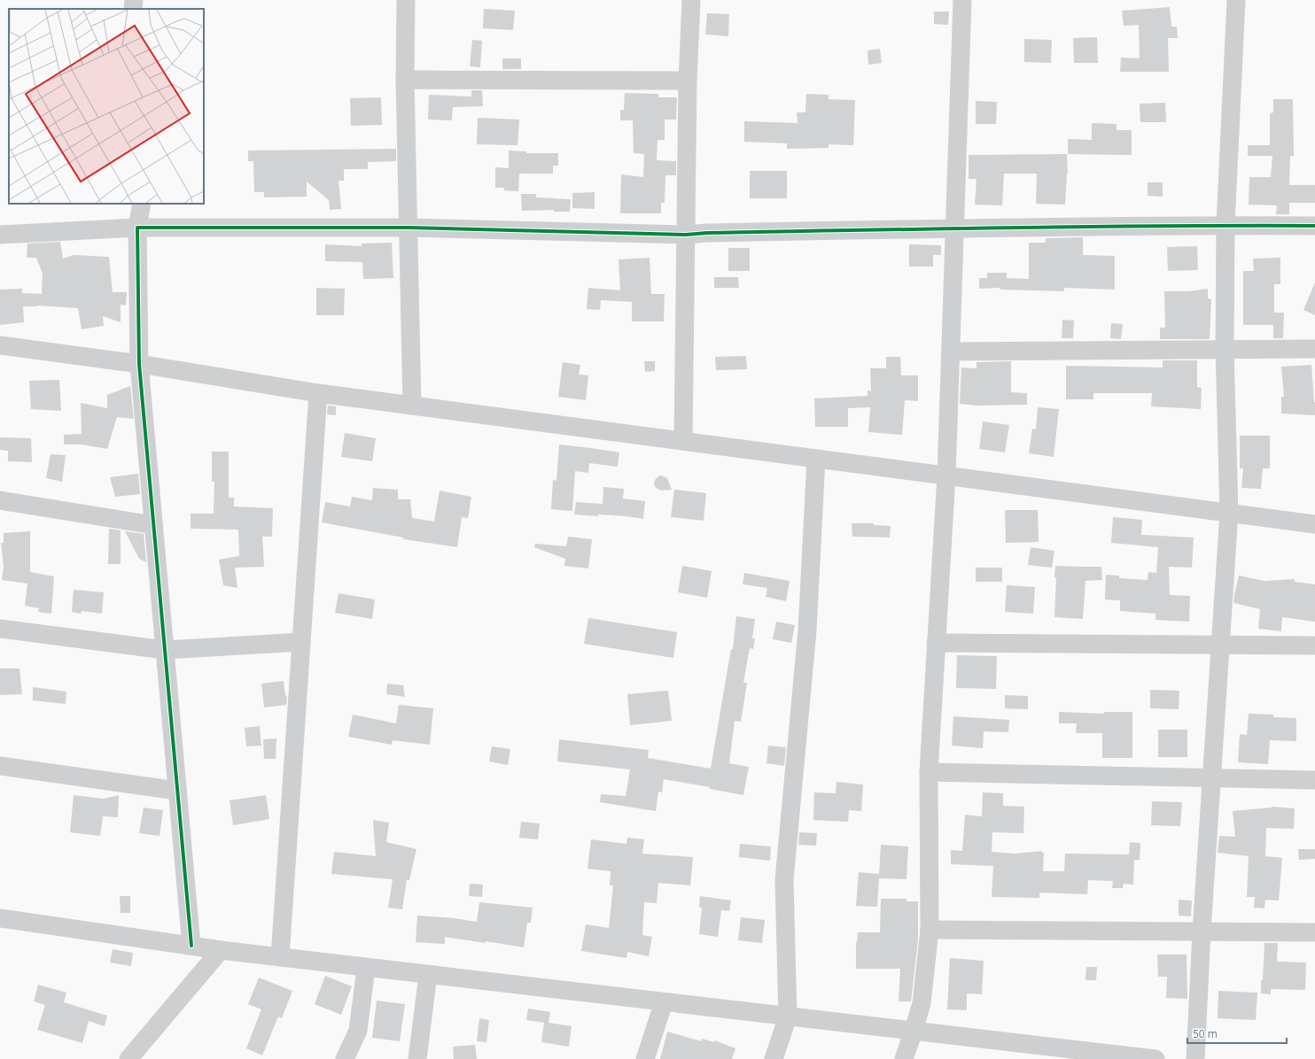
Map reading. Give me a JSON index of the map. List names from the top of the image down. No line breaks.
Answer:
{"scale_bar":"50 m"}
